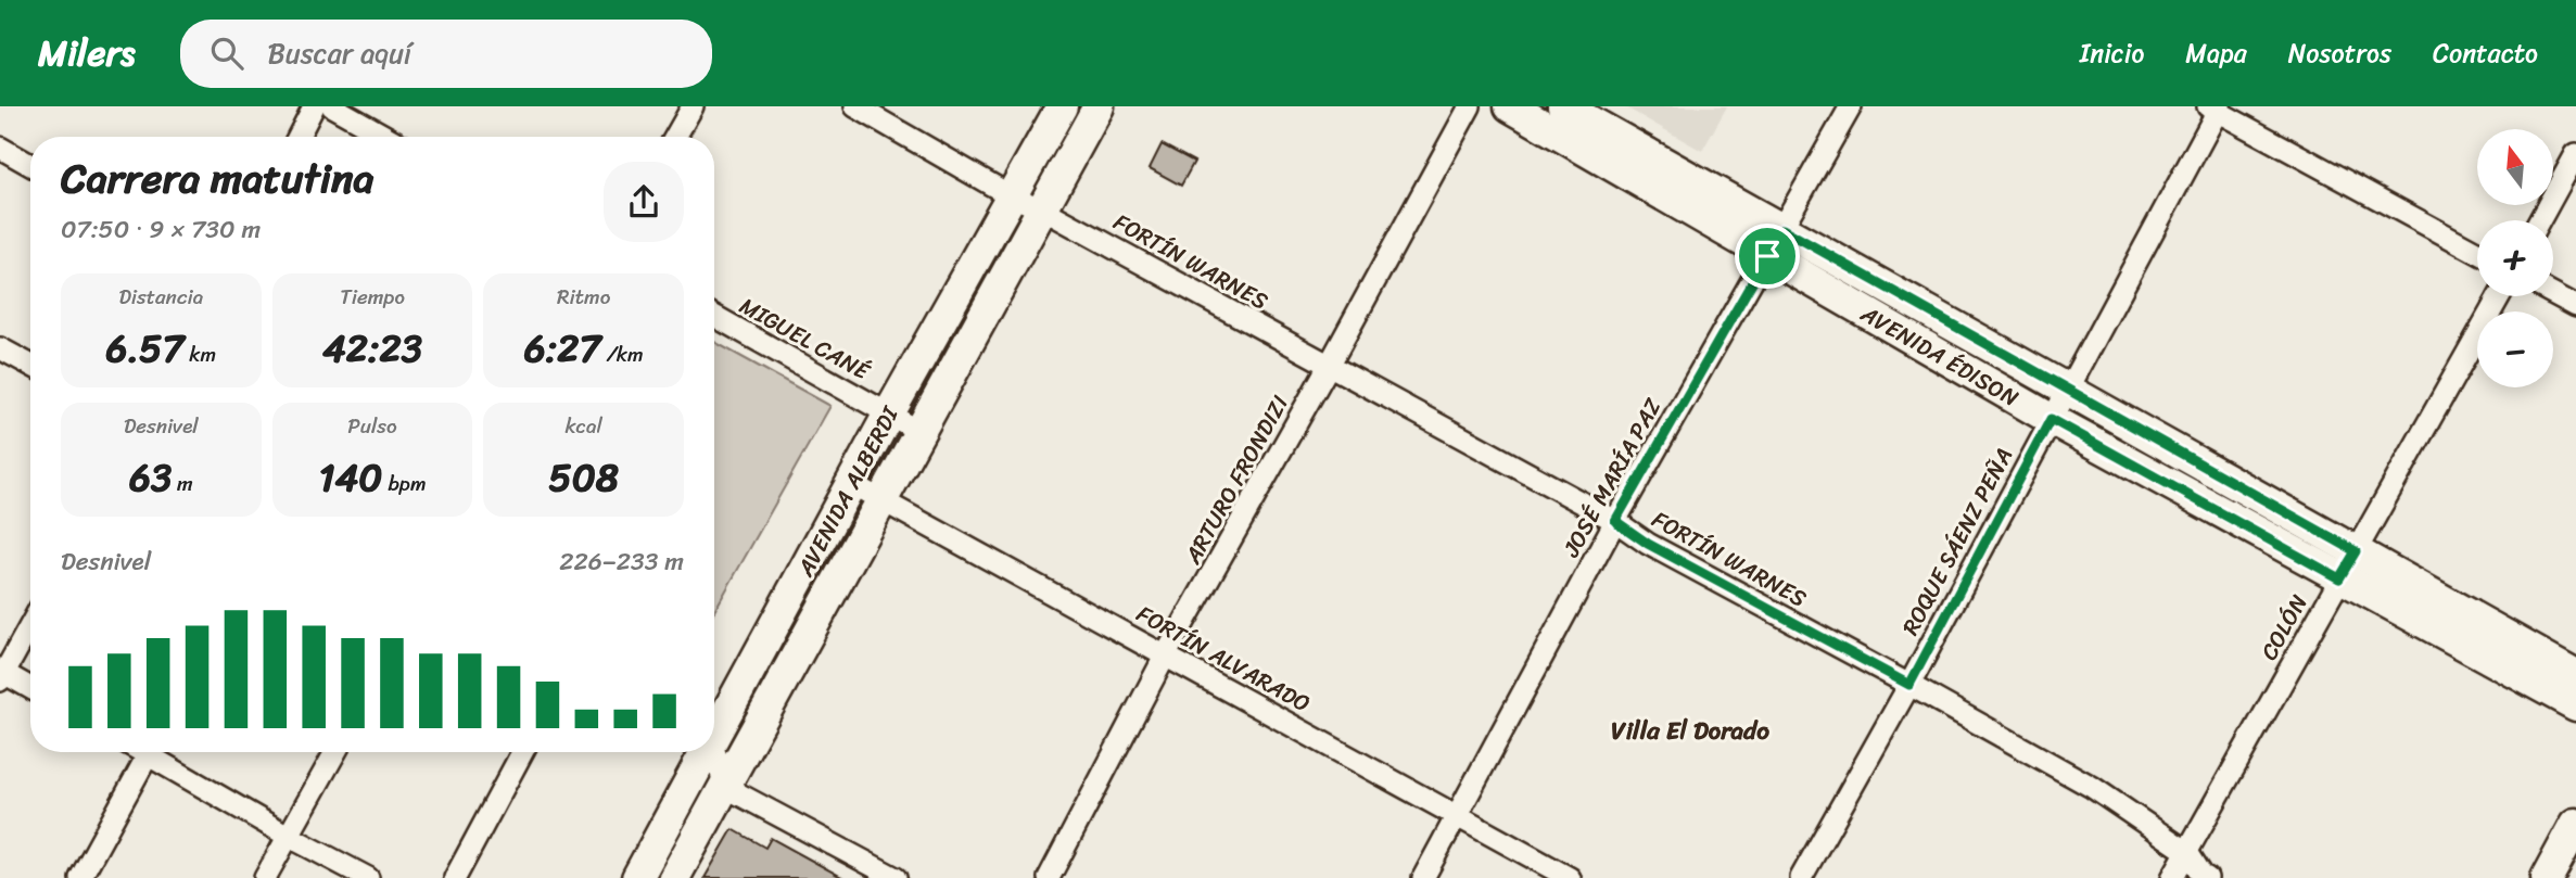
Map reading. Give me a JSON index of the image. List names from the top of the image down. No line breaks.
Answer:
{"streets":{"main road":["AVENIDA ÉDISON","AVENIDA ALBERDI"],"street":["FORTÍN WARNES","MIGUEL CANÉ","JOSÉ MARÍA PAZ","ARTURO FRONDIZI","ROQUE SÁENZ PEÑA","COLÓN","FORTÍN ALVARADO"]},"crossings":[["FORTÍN WARNES","JOSÉ MARÍA PAZ"],["FORTÍN WARNES","ARTURO FRONDIZI"],["FORTÍN WARNES","AVENIDA ALBERDI"],["FORTÍN WARNES","ROQUE SÁENZ PEÑA"],["FORTÍN WARNES","COLÓN"],["MIGUEL CANÉ","AVENIDA ALBERDI"],["AVENIDA ÉDISON","JOSÉ MARÍA PAZ"],["AVENIDA ÉDISON","ROQUE SÁENZ PEÑA"],["AVENIDA ÉDISON","COLÓN"],["JOSÉ MARÍA PAZ","FORTÍN ALVARADO"],["ARTURO FRONDIZI","FORTÍN ALVARADO"],["AVENIDA ALBERDI","FORTÍN ALVARADO"]],"districts":["Villa El Dorado"],"north":"top","page":{"header":"Milers","search":"Buscar aquí","nav":["Inicio","Mapa","Nosotros","Contacto"],"map_buttons":["+","−"],"heading":["Carrera matutina","07:50 · 9 × 730 m"],"stats":[["Distancia","6.57 km"],["Tiempo","42:23"],["Ritmo","6:27 /km"],["Desnivel","63 m"],["Pulso","140 bpm"],["kcal","508"]],"chart":["Desnivel","226–233 m"]}}
